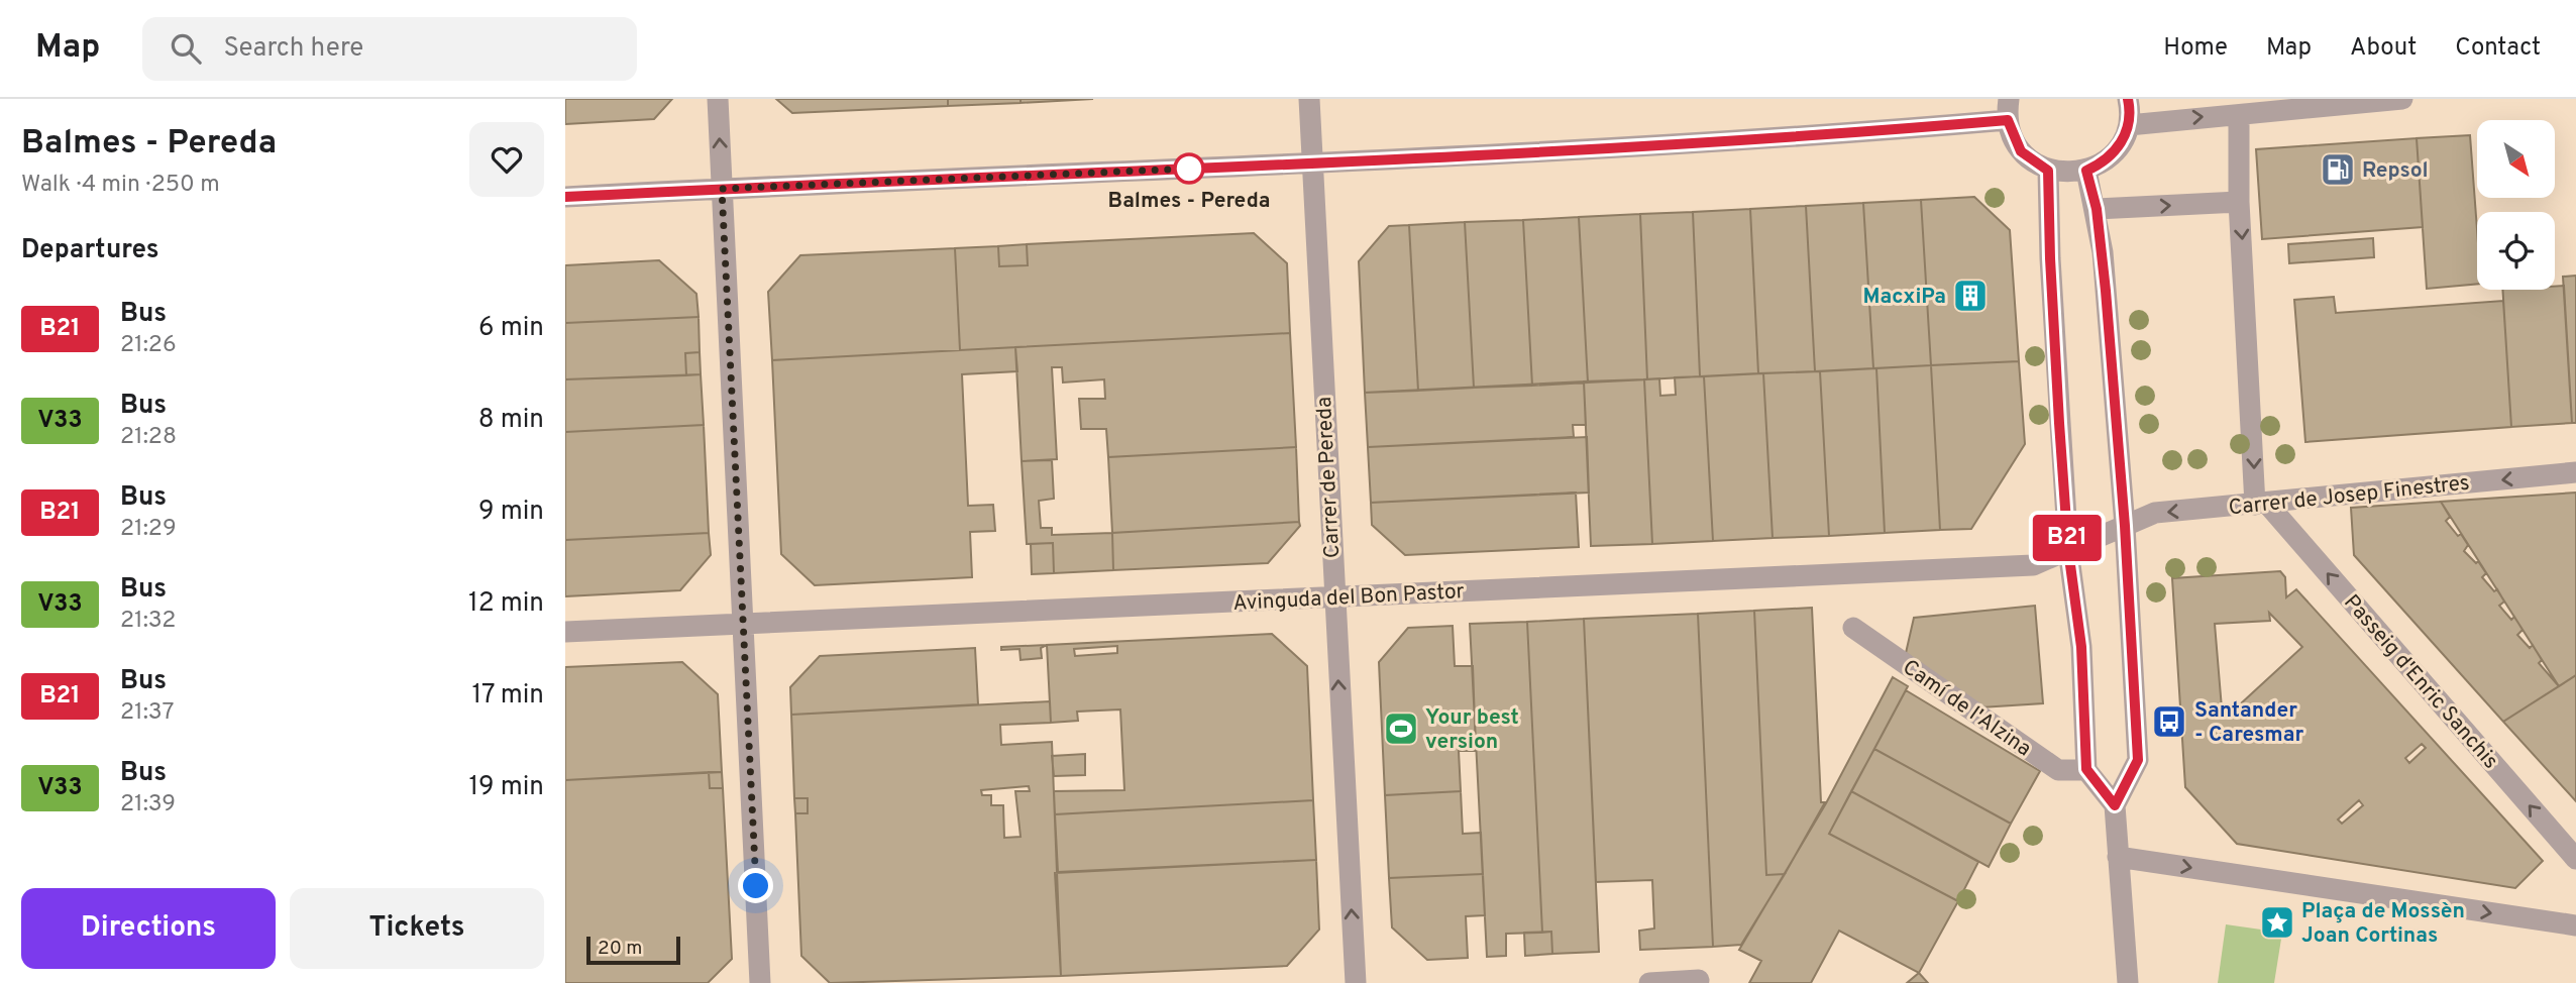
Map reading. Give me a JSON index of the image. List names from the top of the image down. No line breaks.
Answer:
{"streets":{"street":["Carrer de Pereda","Carrer de Josep Finestres","Avinguda del Bon Pastor","Passeig d'Enric Sanchis","Camí de l'Alzina"]},"crossings":[["Carrer de Pereda","Avinguda del Bon Pastor"],["Carrer de Josep Finestres","Avinguda del Bon Pastor"],["Carrer de Josep Finestres","Passeig d'Enric Sanchis"]],"one_way":["Carrer de Pereda","Carrer de Josep Finestres","Passeig d'Enric Sanchis"],"places":{"other":["Balmes - Pereda"],"fuel station":["Repsol"],"building":["MacxiPa"],"bus stop":["Santander - Caresmar"],"sports":["Your best version"],"place":["Plaça de Mossèn Joan Cortinas"]},"lines":["bus line B21"],"scale_bar":"20 m","north":"bottom right","page":{"header":"Map","search":"Search here","nav":["Home","Map","About","Contact"],"heading":[["Balmes - Pereda","Walk · 4 min · 250 m"],"Departures"],"on_map":"B21","list":[{"mark":"B21","name":"Bus","note":"21:26","value":"6 min"},{"mark":"V33","name":"Bus","note":"21:28","value":"8 min"},{"mark":"B21","name":"Bus","note":"21:29","value":"9 min"},{"mark":"V33","name":"Bus","note":"21:32","value":"12 min"},{"mark":"B21","name":"Bus","note":"21:37","value":"17 min"},{"mark":"V33","name":"Bus","note":"21:39","value":"19 min"}],"buttons":["Directions","Tickets"],"scale":"20 m"}}
